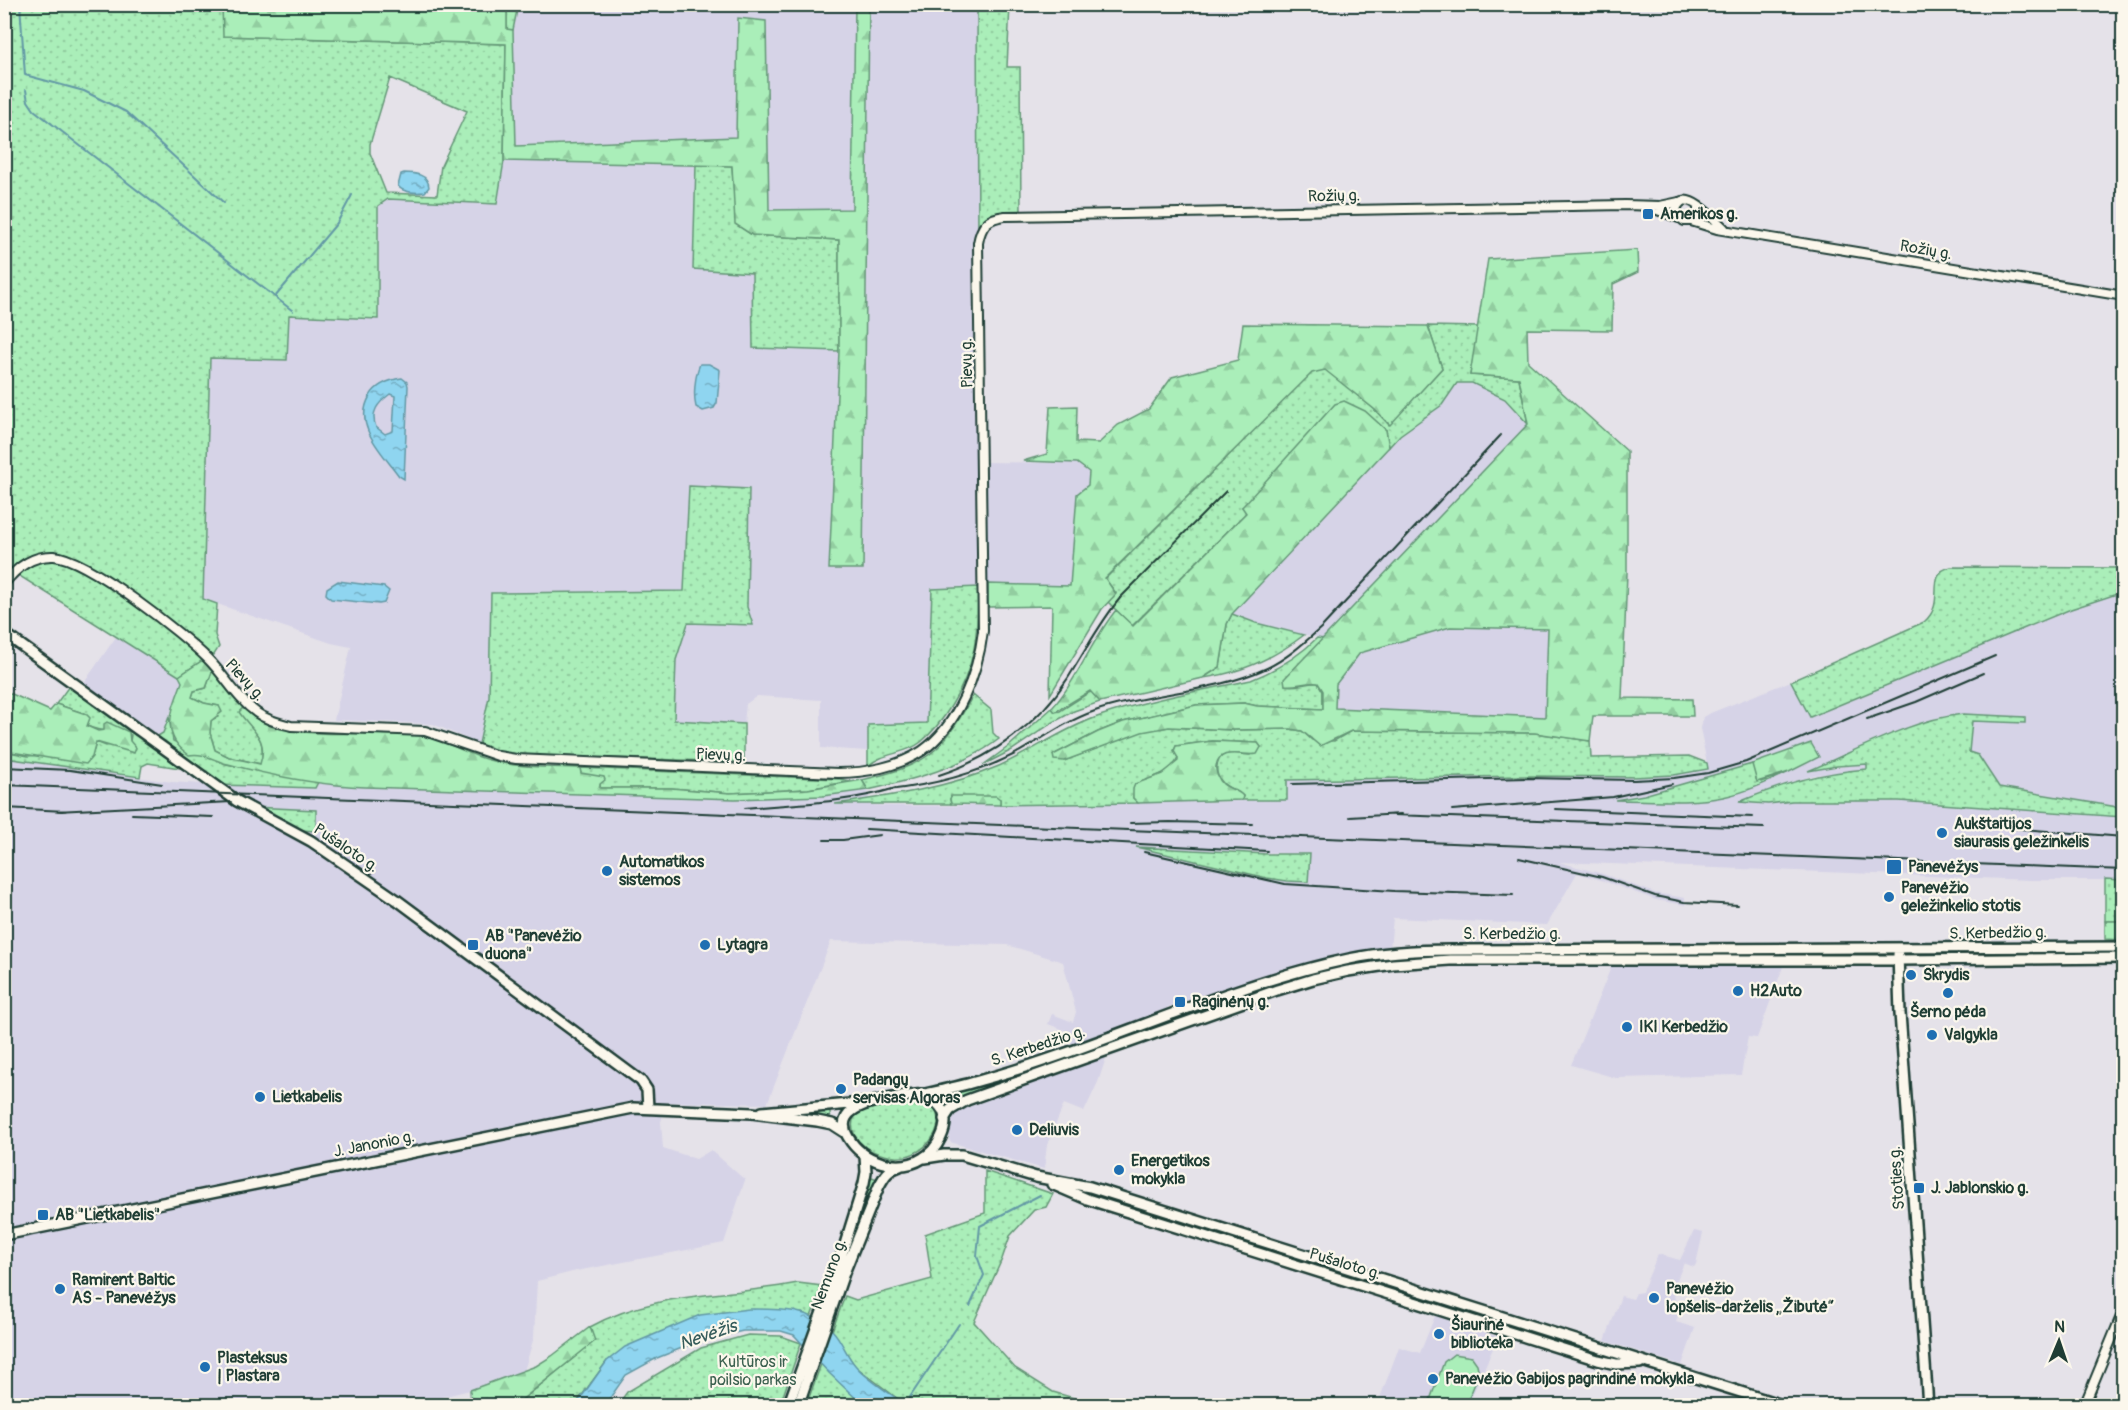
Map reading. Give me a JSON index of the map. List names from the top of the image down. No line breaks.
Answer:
{"streets":{"main road":["Pušaloto g.","S. Kerbedžio g.","J. Janonio g.","Stoties g.","Nemuno g."],"street":["Rožių g.","Pievų g."]},"crossings":[["Rožių g.","Pievų g."],["Pušaloto g.","S. Kerbedžio g."],["Pušaloto g.","J. Janonio g."],["Pušaloto g.","Nemuno g."],["S. Kerbedžio g.","J. Janonio g."],["S. Kerbedžio g.","Stoties g."],["S. Kerbedžio g.","Nemuno g."],["J. Janonio g.","Nemuno g."]],"water":["Nevėžis"],"parks":["Kultūros ir poilsio parkas"],"places":{"transit":["Amerikos g.","Panevėžys","AB \"Panevėžio duona\"","Raginėnų g.","J. Jablonskio g.","AB \"Lietkabelis\""],"other":["Aukštaitijos siaurasis geležinkelis","Automatikos sistemos","Panevėžio geležinkelio stotis","Lytagra","Skrydis","H2Auto","Šerno pėda","IKI Kerbedžio","Valgykla","Padangų servisas Algoras","Lietkabelis","Deliuvis","Energetikos mokykla","Ramirent Baltic AS - Panevėžys","Panevėžio lopšelis-darželis „Žibutė“","Šiaurinė biblioteka","Plasteksus | Plastara","Panevėžio Gabijos pagrindinė mokykla"]},"north":"top"}
